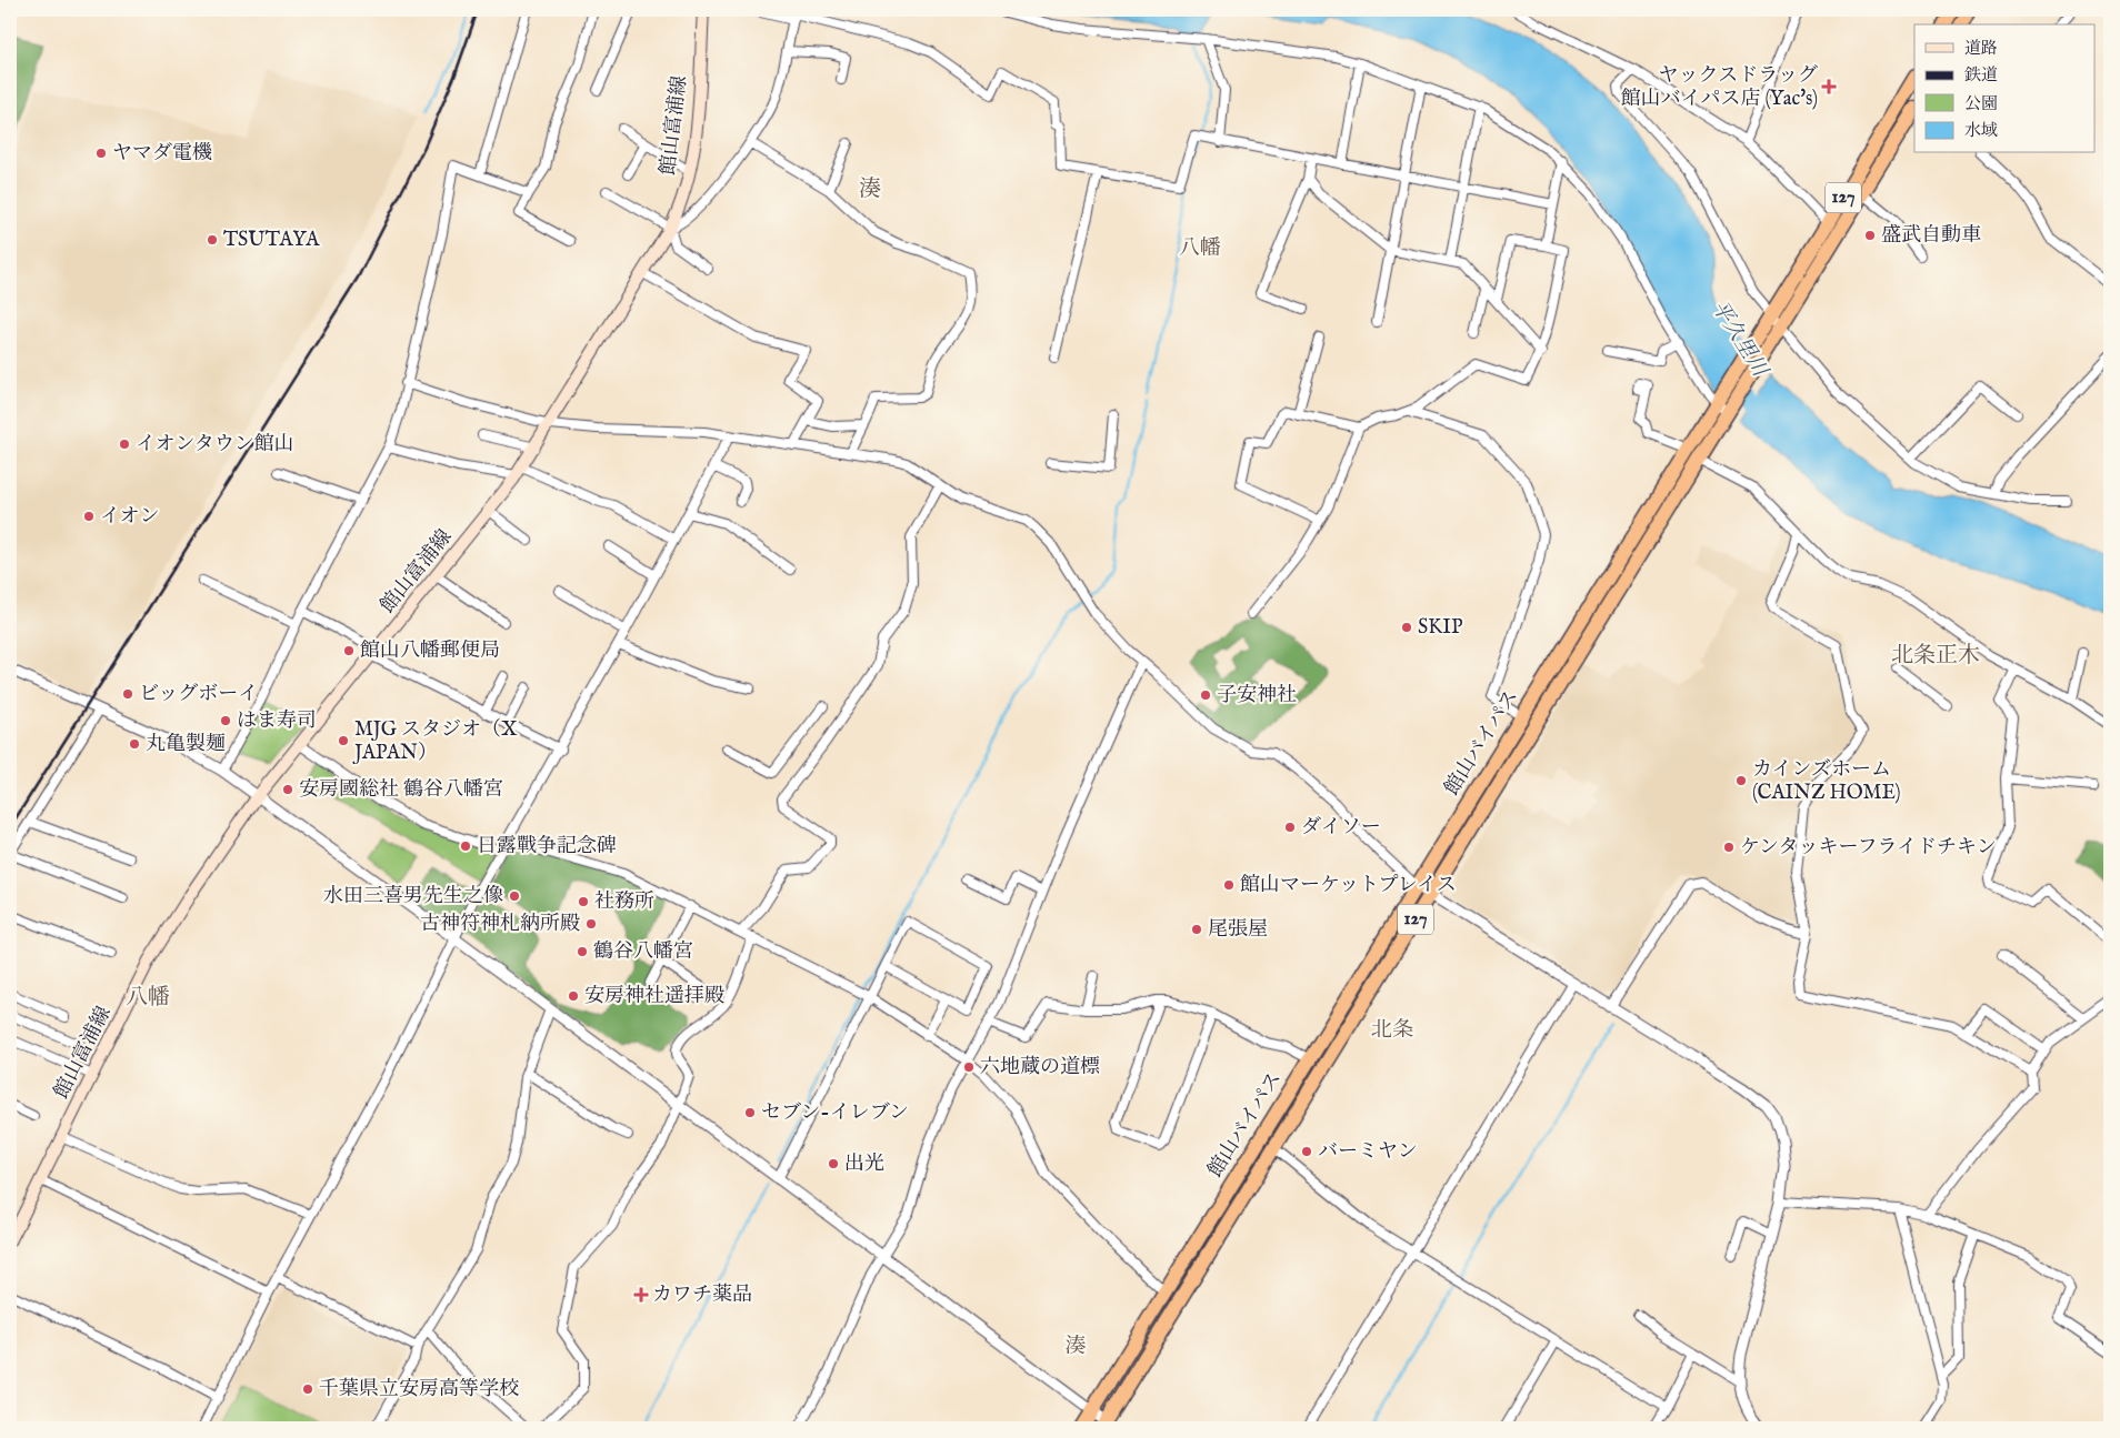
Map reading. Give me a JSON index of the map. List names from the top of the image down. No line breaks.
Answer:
{"streets":{"highway":["127","館山バイパス"],"main road":["館山富浦線"]},"districts":["湊","八幡","北条正木","八幡","北条","湊"],"water":["平久里川"],"places":{"health":["ヤックスドラッグ 館山バイパス店 (Yac's)","カワチ薬品"],"other":["ヤマダ電機","盛武自動車","TSUTAYA","イオンタウン館山","イオン","SKIP","館山八幡郵便局","ビッグボーイ","子安神社","はま寿司","MJG スタジオ（X JAPAN）","丸亀製麺","カインズホーム (CAINZ HOME)","安房國総社 鶴谷八幡宮","ダイソー","日露戰争記念碑","ケンタッキーフライドチキン","館山マーケットプレイス","水田三喜男先生之像","社務所","古神符神札納所殿","尾張屋","鶴谷八幡宮","安房神社遥拝殿","六地蔵の道標","セブン-イレブン","バーミヤン","出光","千葉県立安房高等学校"]},"legend":["道路","鉄道","公園","水域"]}
